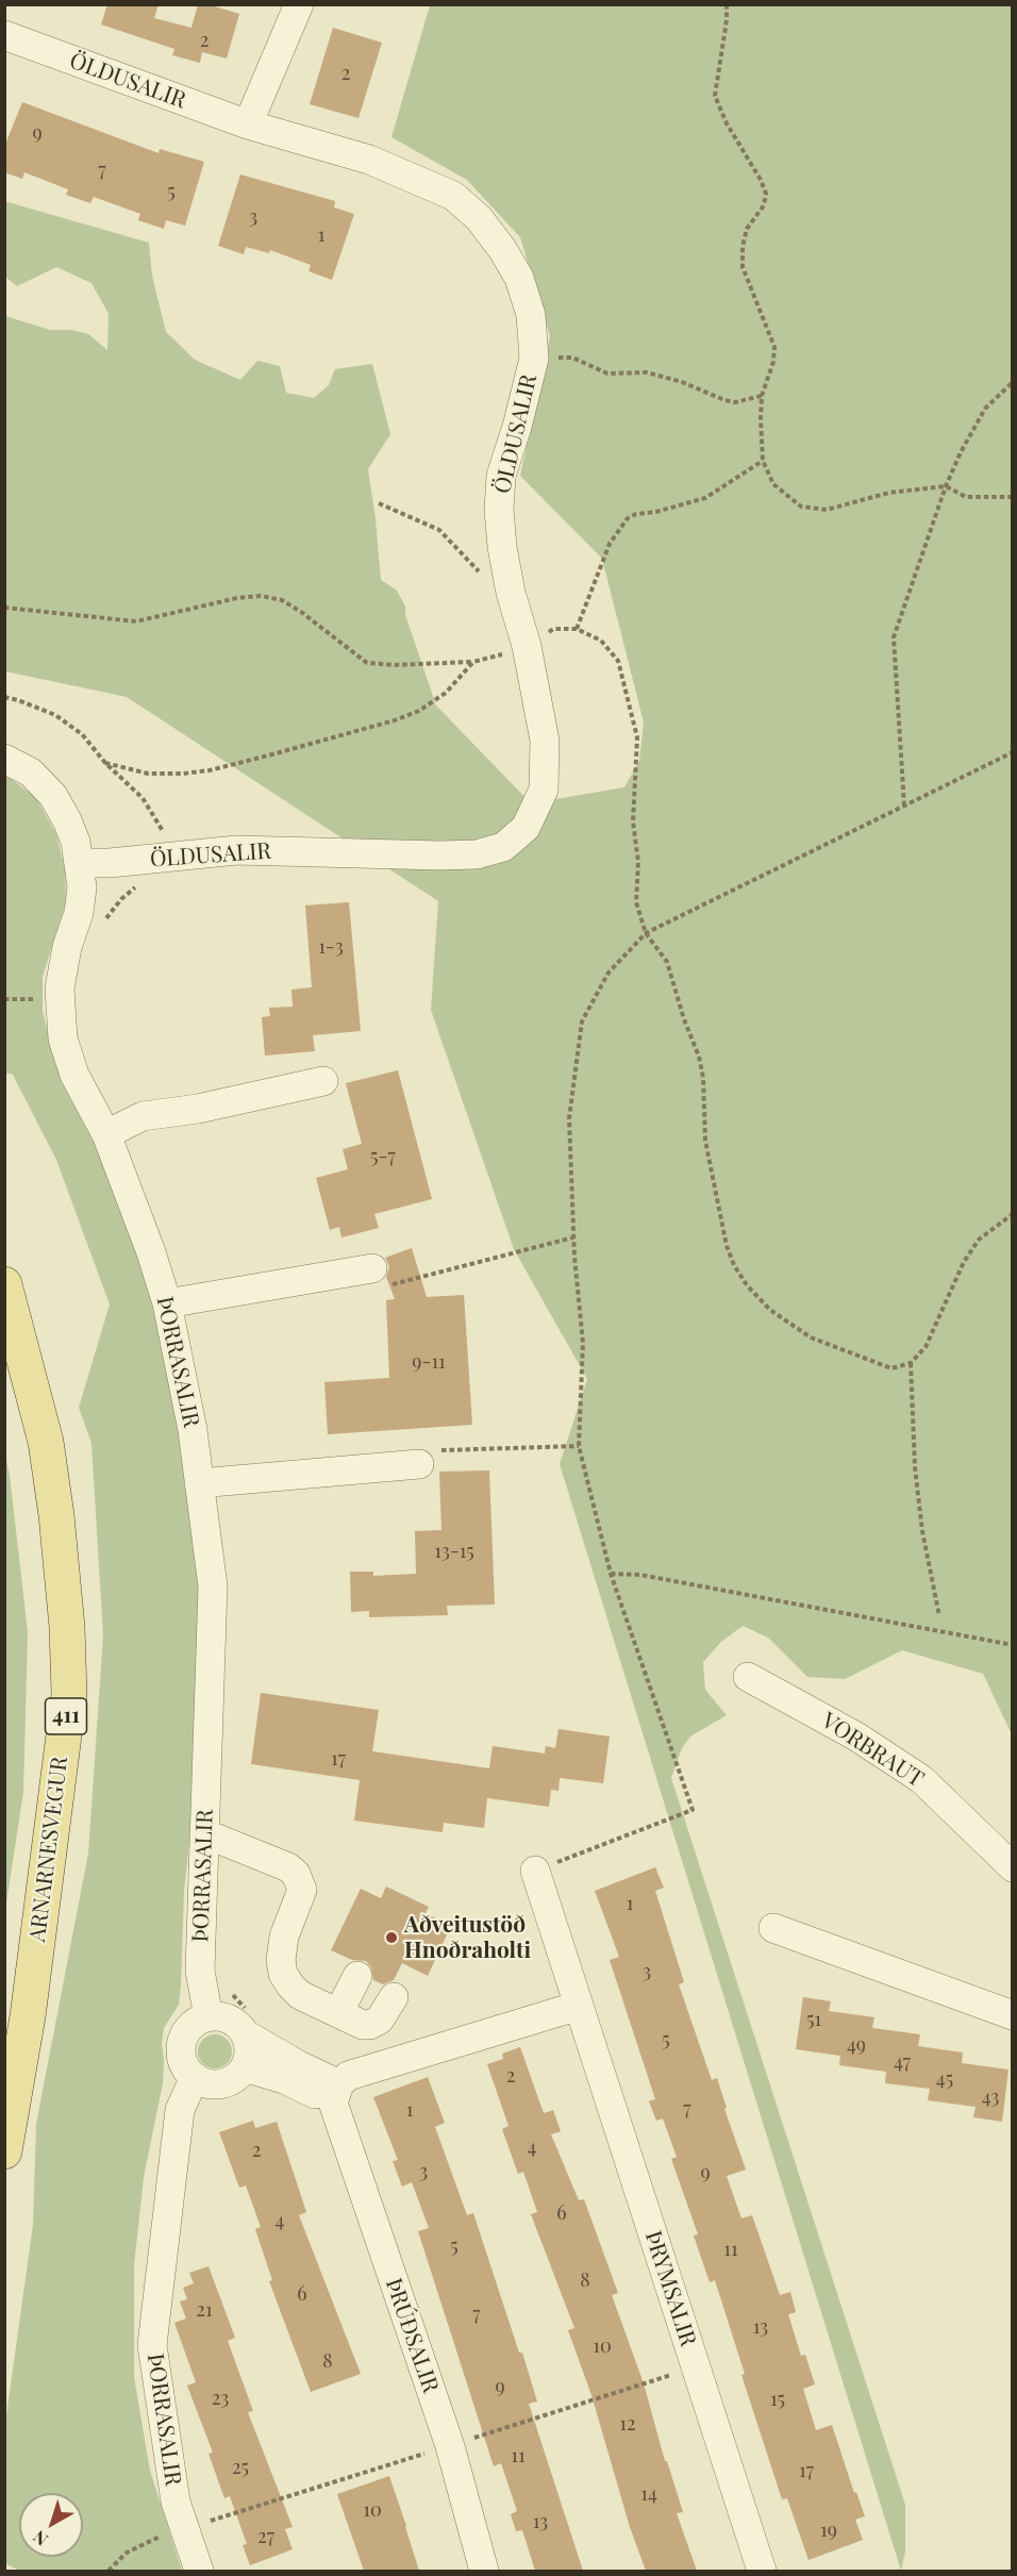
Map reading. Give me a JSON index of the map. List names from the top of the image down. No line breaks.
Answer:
{"streets":{"main road":["411","ARNARNESVEGUR"],"street":["ÖLDUSALIR","ÞORRASALIR","VORBRAUT","ÞRYMSALIR","ÞRÚÐSALIR"]},"crossings":[["ÖLDUSALIR","ÞORRASALIR"]],"places":["Aðveitustöð Hnoðraholti"],"house_numbers":["2","2","9","7","5","3","1","1-3","5-7","9-11","13-15","17","1","3","51","5","49","47","2","45","43","7","1","4","2","3","9","6","4","5","11","8","6","21","7","13","10","8","9","23","15","12","11","25","17","14","10","13","19","27"],"north":"bottom left"}
